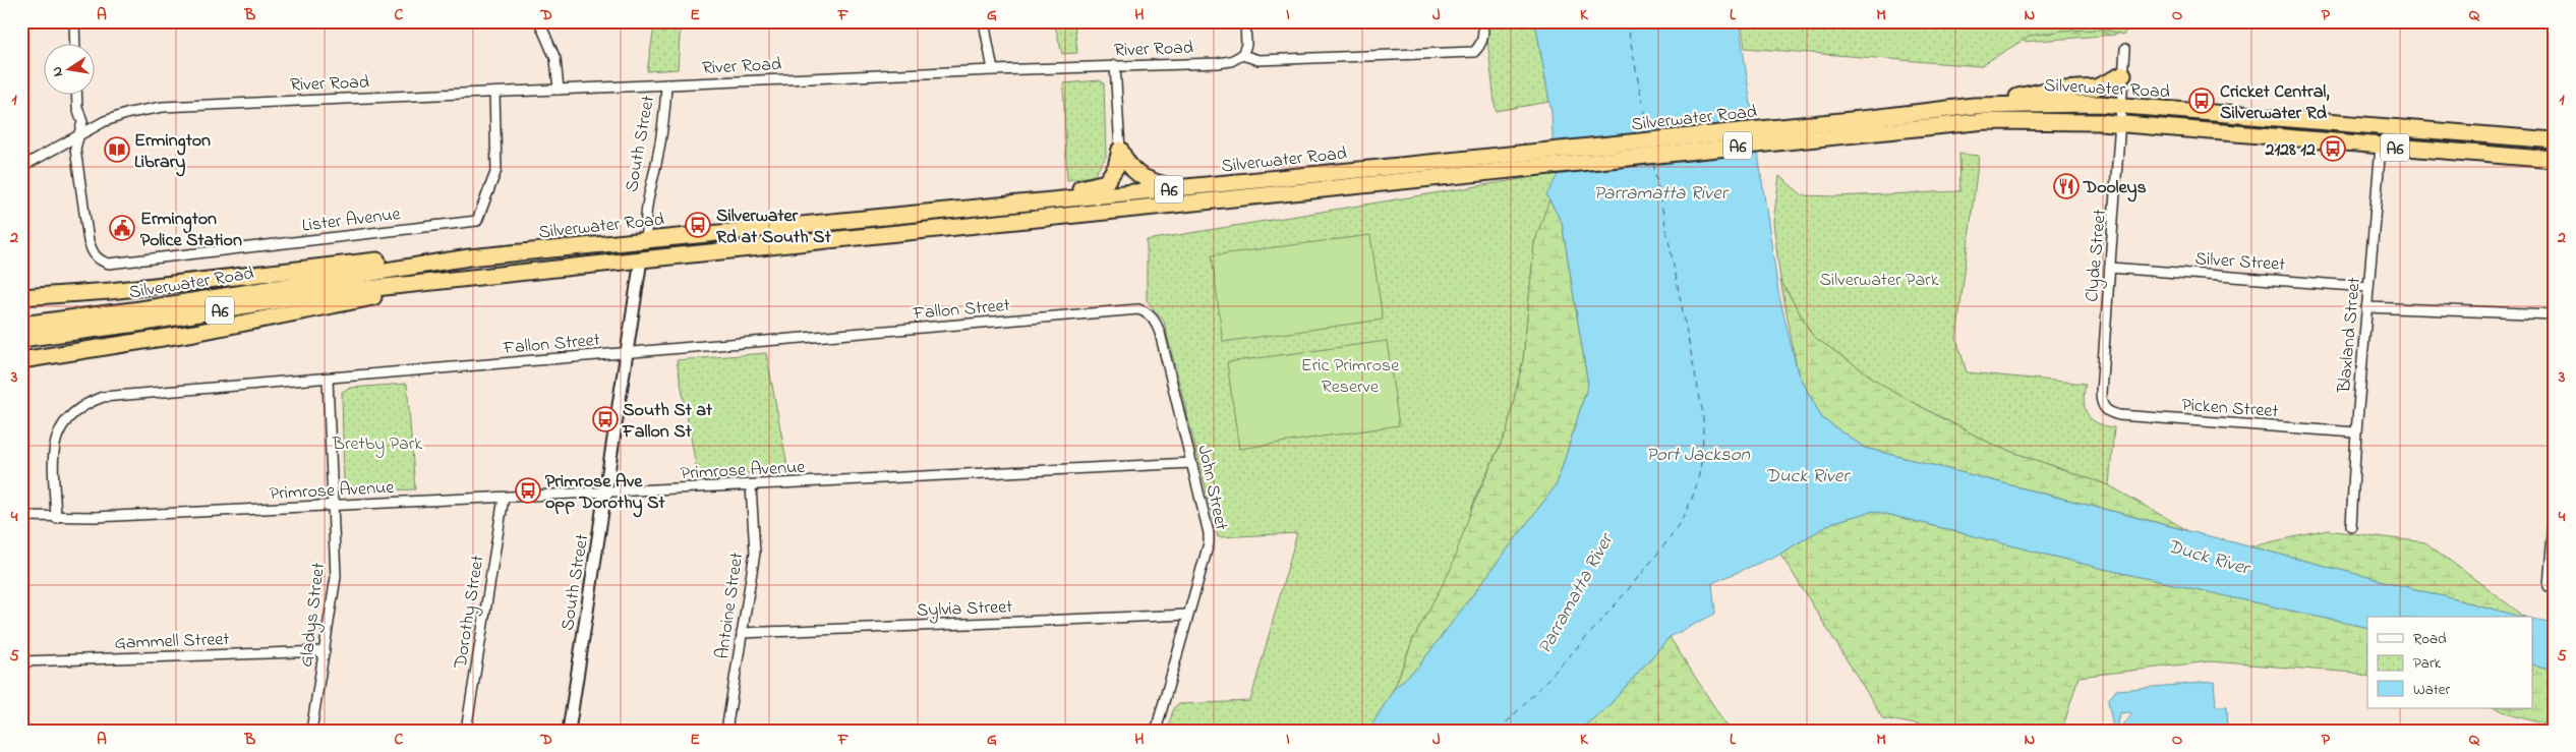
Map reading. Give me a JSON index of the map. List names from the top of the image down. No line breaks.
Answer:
{"streets":{"highway":["Silverwater Road","A6"],"street":["River Road","South Street","Lister Avenue","Clyde Street","Silver Street","Fallon Street","Blaxland Street","Picken Street","Primrose Avenue","John Street","Antoine Street","Sylvia Street","Dorothy Street","Gladys Street","Gammell Street"]},"crossings":[["River Road","South Street"],["River Road","Lister Avenue"],["Silverwater Road","South Street"],["Silverwater Road","Clyde Street"],["Silverwater Road","Blaxland Street"],["South Street","Fallon Street"],["South Street","Primrose Avenue"],["Clyde Street","Silver Street"],["Clyde Street","Picken Street"],["Silver Street","Blaxland Street"],["Fallon Street","Primrose Avenue"],["Fallon Street","John Street"],["Fallon Street","Gladys Street"],["Blaxland Street","Picken Street"],["Primrose Avenue","John Street"],["Primrose Avenue","Antoine Street"],["Primrose Avenue","Dorothy Street"],["Primrose Avenue","Gladys Street"],["John Street","Sylvia Street"],["Antoine Street","Sylvia Street"],["Gladys Street","Gammell Street"]],"water":["Parramatta River","Port Jackson","Duck River"],"parks":["Silverwater Park","Eric Primrose Reserve","Bretby Park"],"places":{"bus stop":["Cricket Central, Silverwater Rd","2128 12","Silverwater Rd at South St","South St at Fallon St","Primrose Ave opp Dorothy St"],"library":["Ermington Library"],"restaurant":["Dooleys"],"public building":["Ermington Police Station"]},"legend":["Road","Park","Water"],"north":"left","grid":{"columns":["A","B","C","D","E","F","G","H","I","J","K","L","M","N","O","P","Q"],"rows":["1","2","3","4","5"]}}
